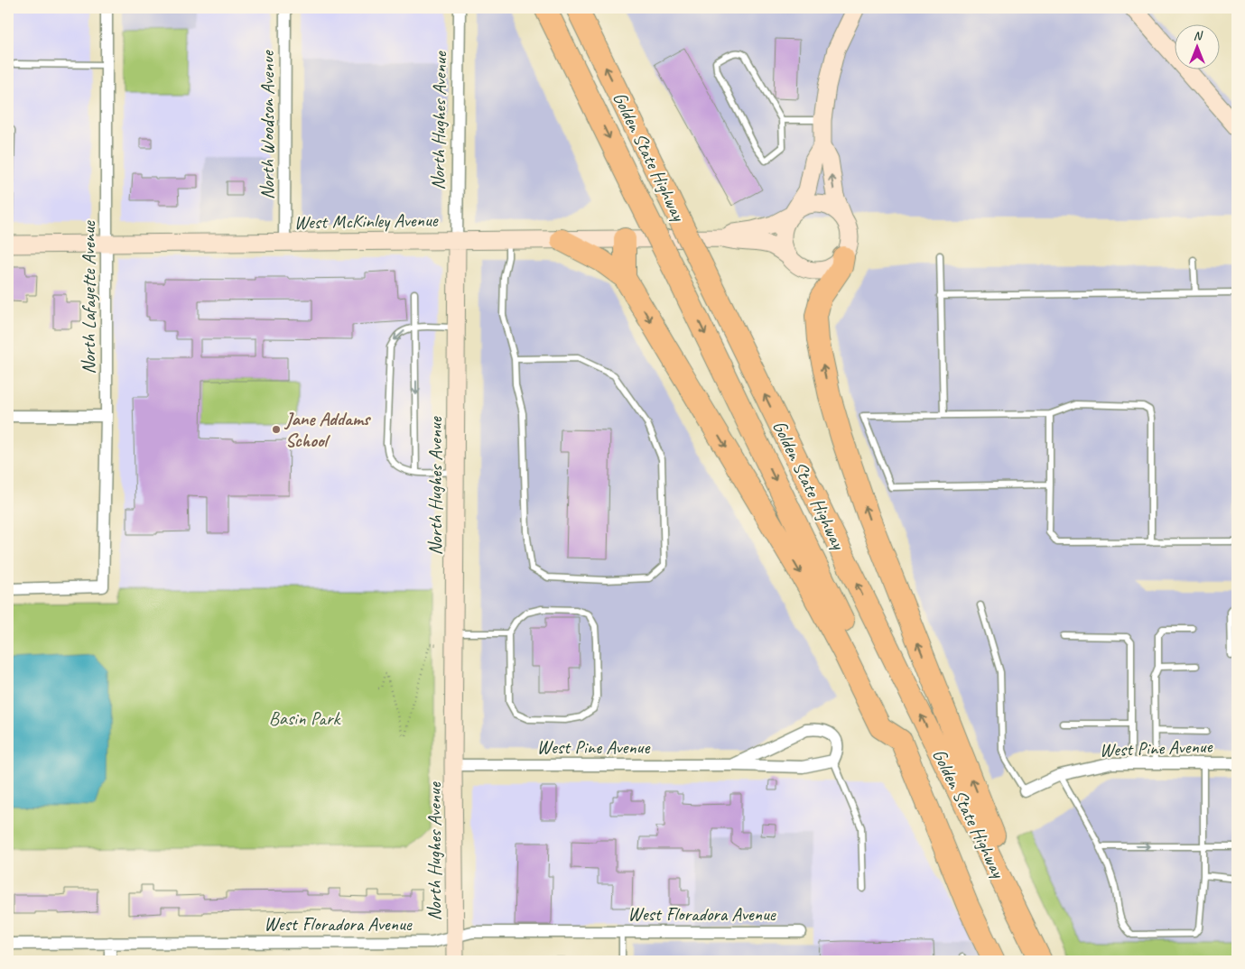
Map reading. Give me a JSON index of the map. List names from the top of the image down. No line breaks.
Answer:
{"streets":{"highway":["Golden State Highway"],"main road":["North Hughes Avenue","West McKinley Avenue"],"street":["North Woodson Avenue","North Lafayette Avenue","West Pine Avenue","West Floradora Avenue"]},"crossings":[["North Hughes Avenue","West McKinley Avenue"],["North Hughes Avenue","West Pine Avenue"],["North Hughes Avenue","West Floradora Avenue"],["North Woodson Avenue","West McKinley Avenue"],["West McKinley Avenue","North Lafayette Avenue"]],"parks":["Basin Park"],"places":["Jane Addams School"],"north":"top"}
